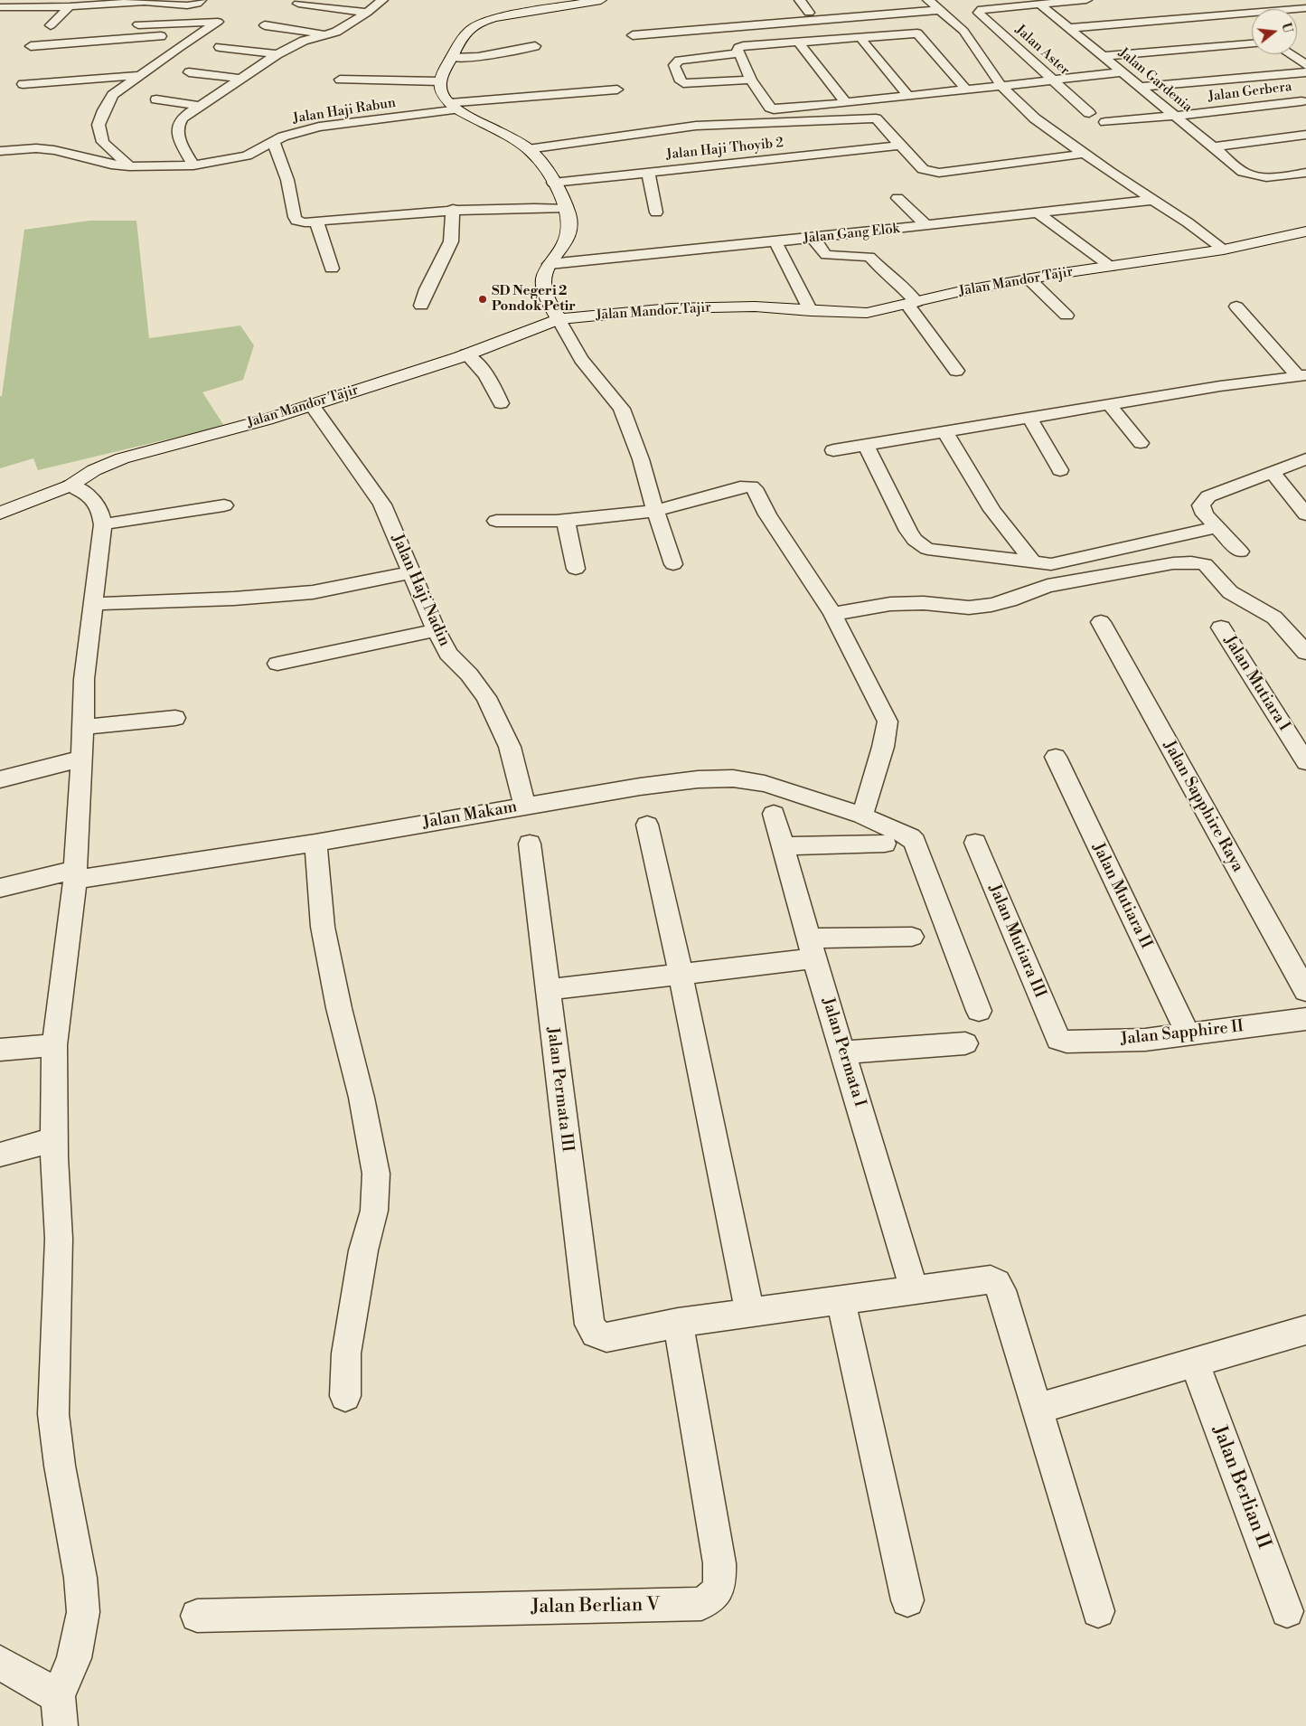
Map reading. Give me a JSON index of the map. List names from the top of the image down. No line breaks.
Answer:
{"streets":{"main road":["Jalan Mandor Tajir"],"street":["Jalan Aster","Jalan Gardenia","Jalan Gerbera","Jalan Haji Rabun","Jalan Haji Thoyib 2","Jalan Gang Elok","Jalan Haji Nadin","Jalan Mutiara I","Jalan Sapphire Raya","Jalan Makam","Jalan Mutiara II","Jalan Mutiara III","Jalan Sapphire II","Jalan Permata I","Jalan Permata III","Jalan Berlian II","Jalan Berlian V"]},"crossings":[["Jalan Aster","Jalan Gardenia"],["Jalan Gardenia","Jalan Gerbera"],["Jalan Mandor Tajir","Jalan Haji Nadin"],["Jalan Haji Nadin","Jalan Makam"],["Jalan Mutiara II","Jalan Sapphire II"],["Jalan Mutiara III","Jalan Sapphire II"],["Jalan Permata III","Jalan Berlian V"]],"places":["SD Negeri 2 Pondok Petir"],"north":"right"}
